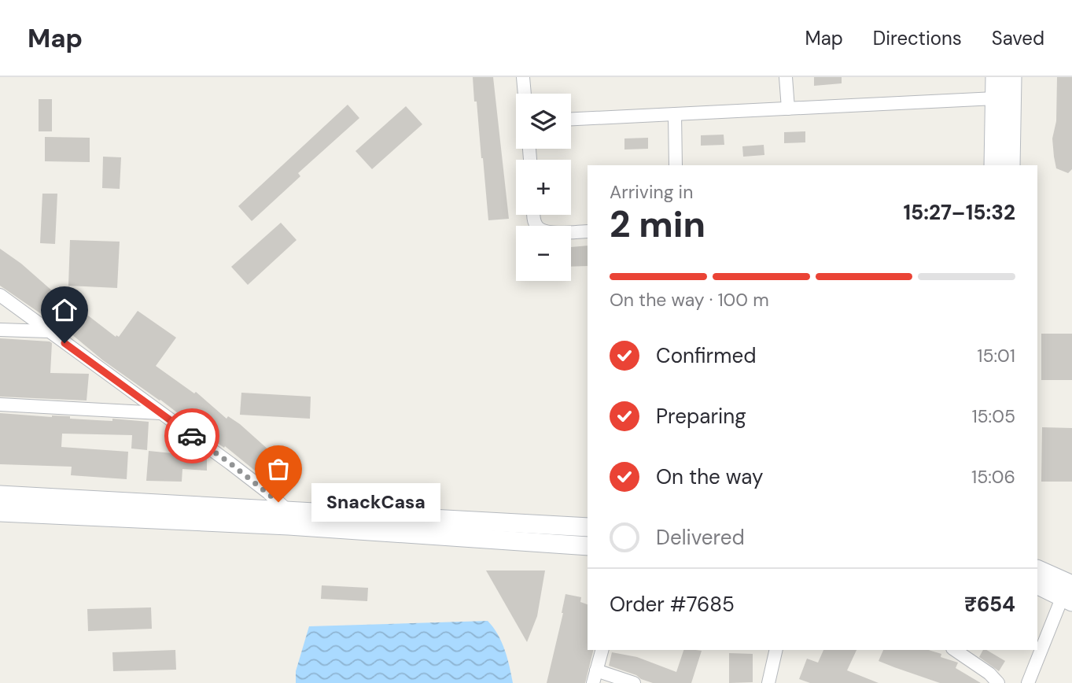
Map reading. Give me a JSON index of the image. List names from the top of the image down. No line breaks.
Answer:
{"places":["SnackCasa"],"page":{"header":"Map","nav":["Map","Directions","Saved"],"map_buttons":["+","−"],"heading":["2 min","Arriving in","15:27–15:32"],"panel":["Order #7685","₹654"],"bar":"On the way · 100 m","list":[["Confirmed","15:01"],["Preparing","15:05"],["On the way","15:06"],"Delivered"],"bubble":"SnackCasa"}}
